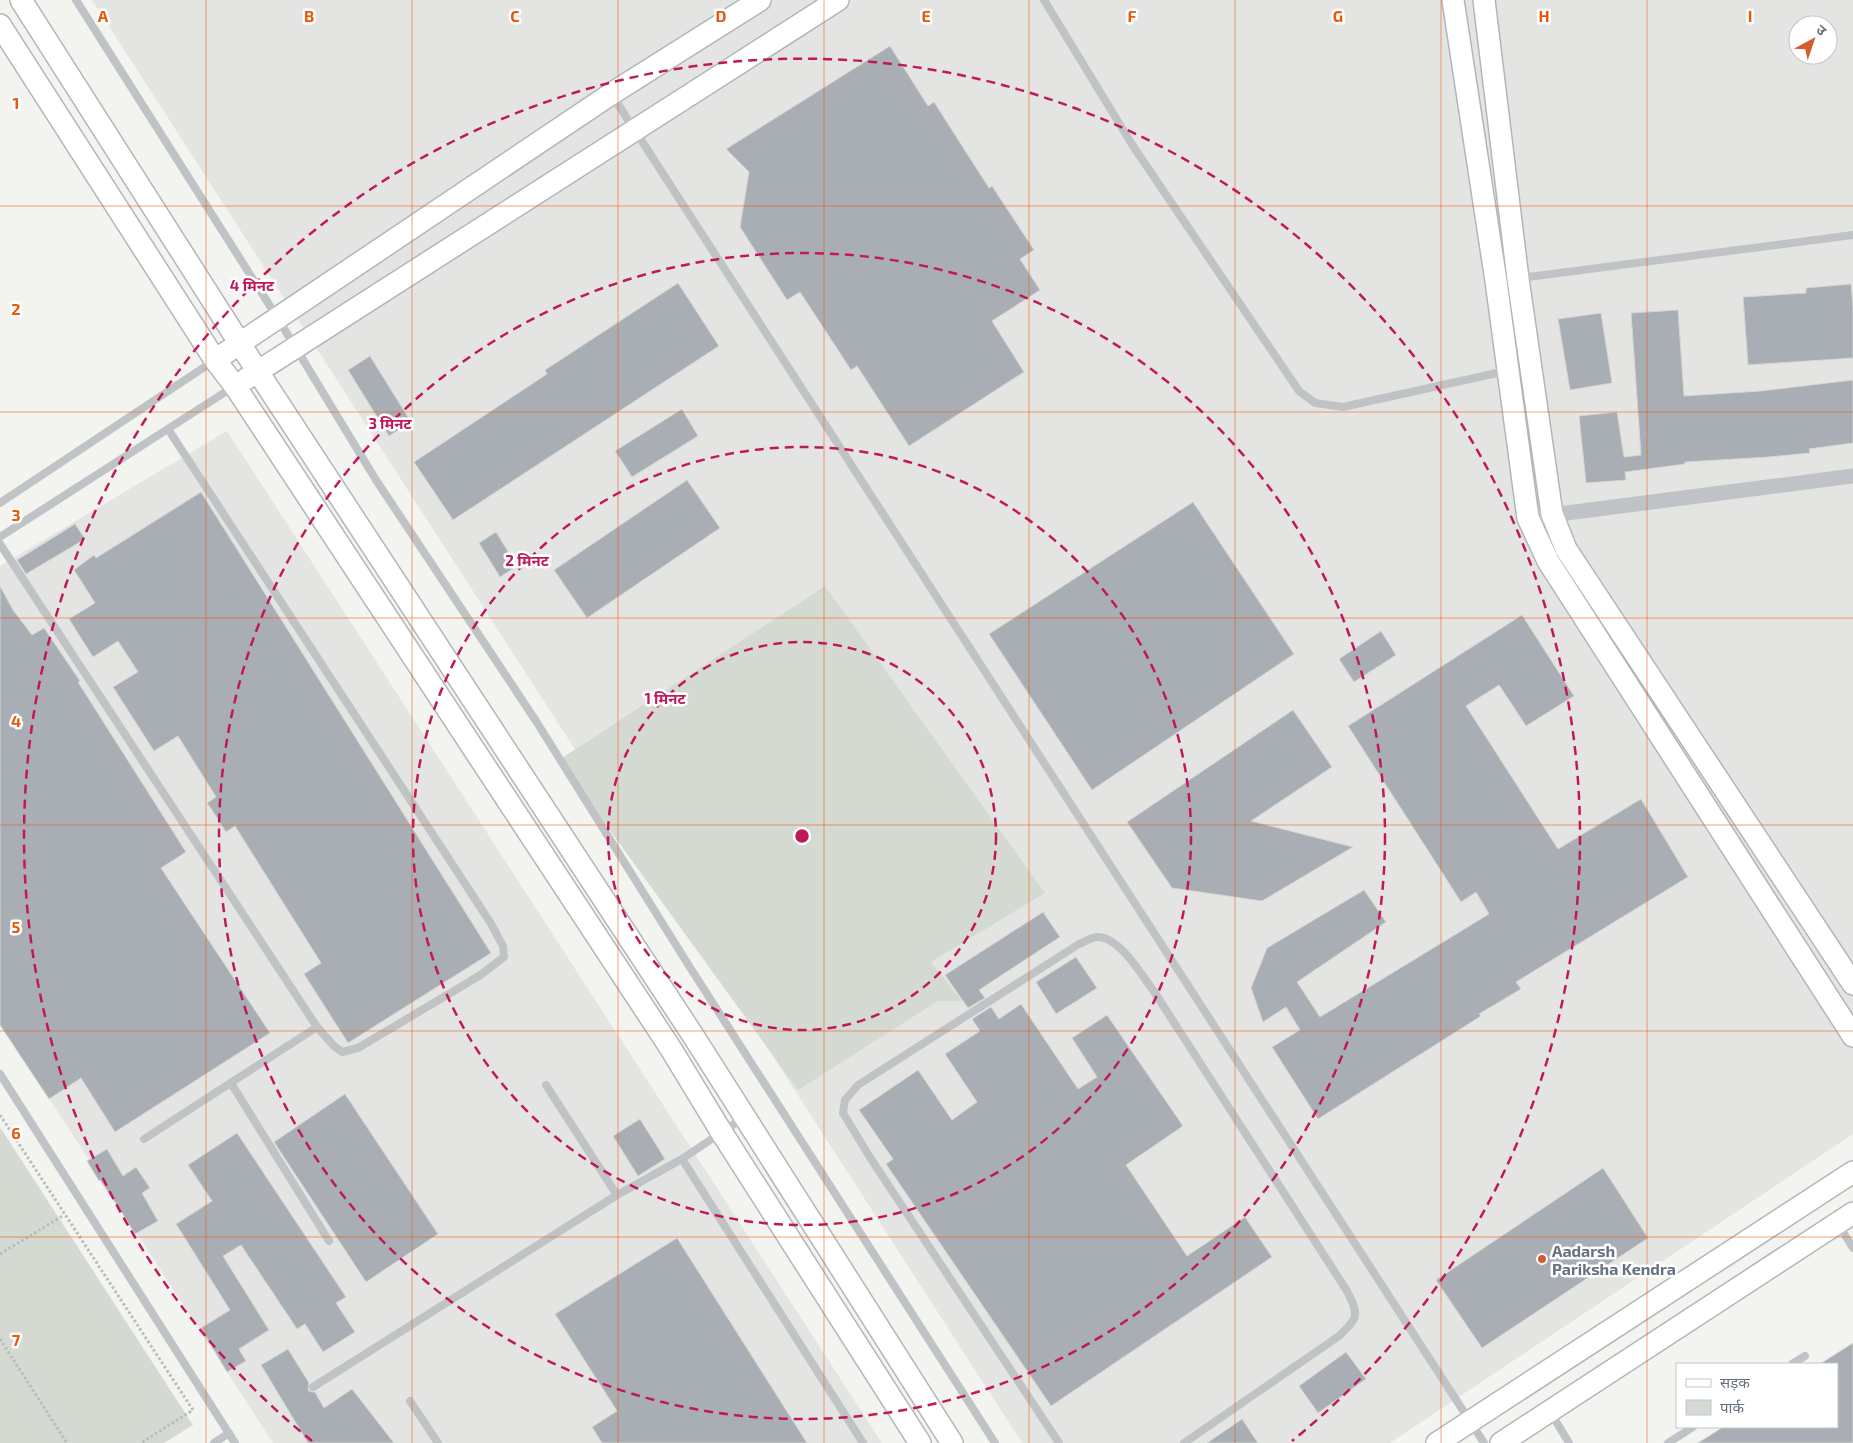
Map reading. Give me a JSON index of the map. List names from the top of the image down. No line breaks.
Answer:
{"places":["Aadarsh Pariksha Kendra"],"legend":["सड़क","पार्क"],"north":"top right","grid":{"columns":["A","B","C","D","E","F","G","H","I"],"rows":["1","2","3","4","5","6","7"]},"rings":["4 मिनट","3 मिनट","2 मिनट","1 मिनट"]}
